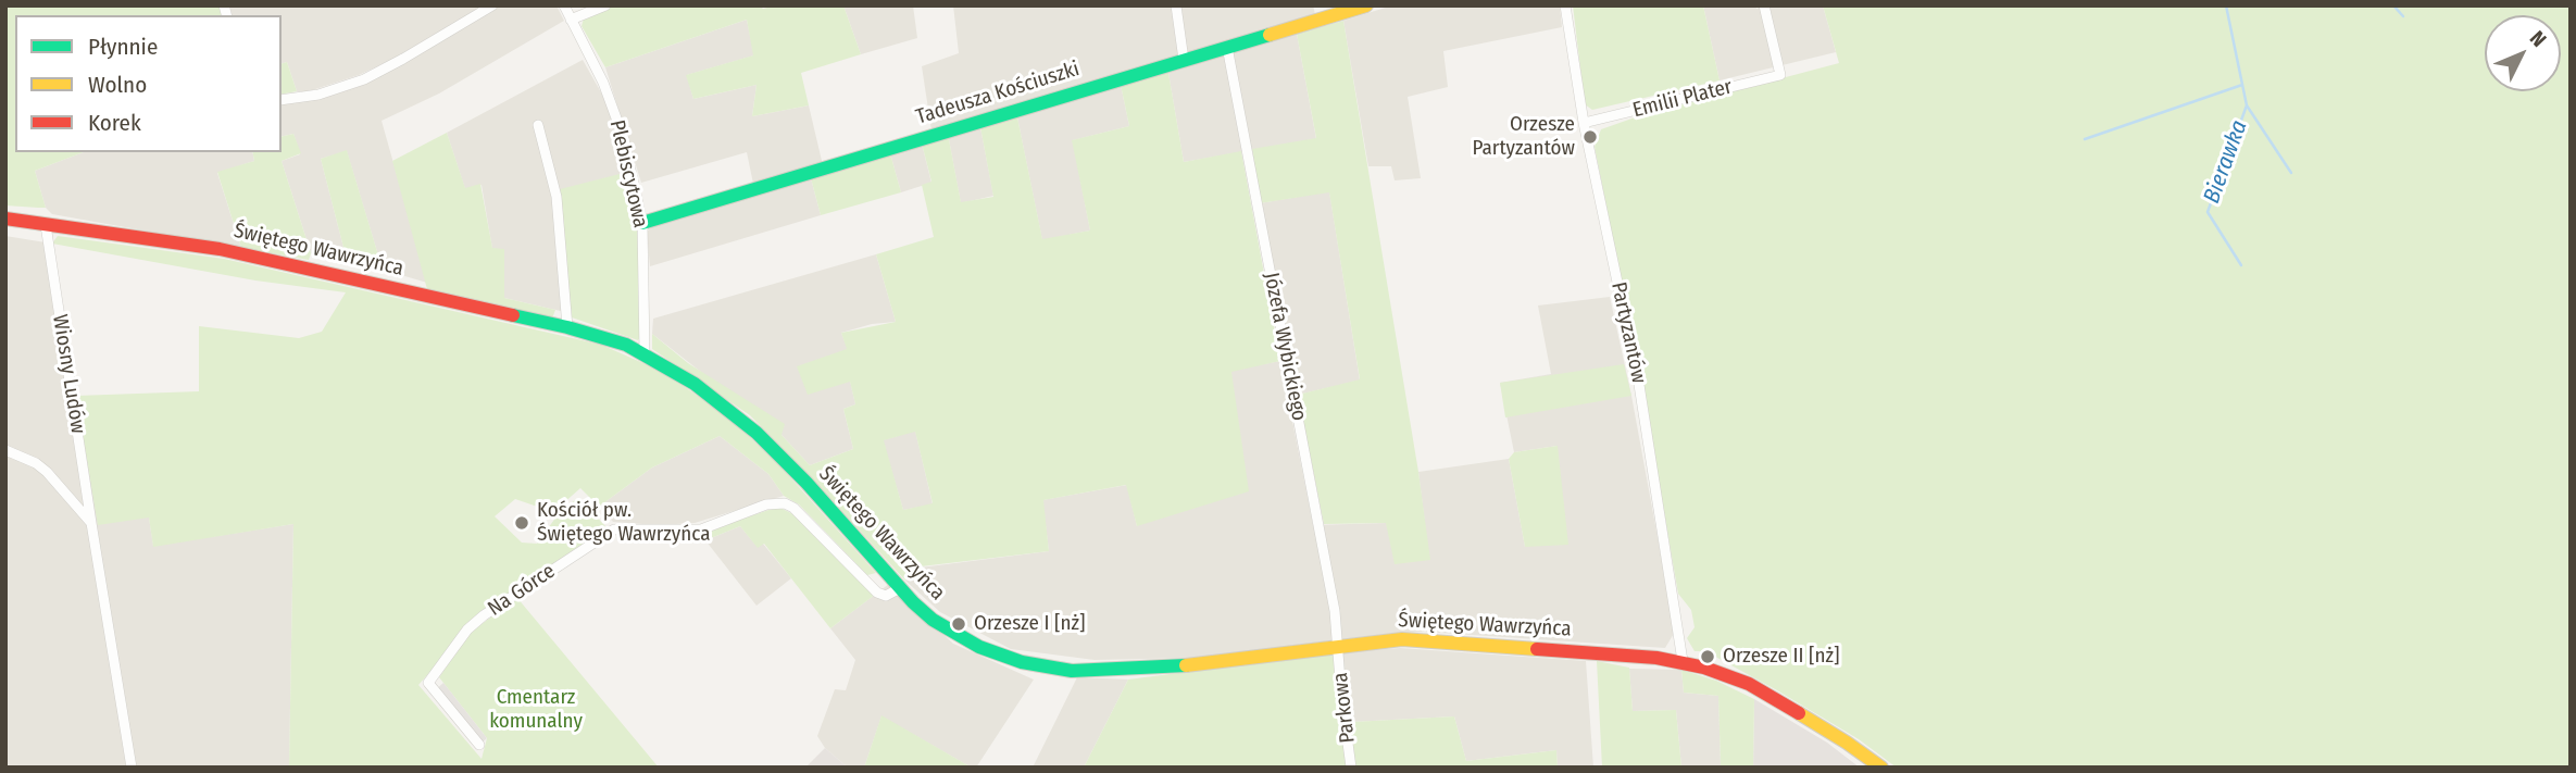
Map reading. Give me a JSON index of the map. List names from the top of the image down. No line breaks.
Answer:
{"streets":{"street":["Tadeusza Kościuszki","Emilii Plater","Plebiscytowa","Świętego Wawrzyńca","Partyzantów","Józefa Wybickiego","Wiosny Ludów","Na Górce","Parkowa"]},"crossings":[["Tadeusza Kościuszki","Plebiscytowa"],["Tadeusza Kościuszki","Józefa Wybickiego"],["Emilii Plater","Partyzantów"],["Plebiscytowa","Świętego Wawrzyńca"],["Świętego Wawrzyńca","Partyzantów"],["Świętego Wawrzyńca","Józefa Wybickiego"],["Świętego Wawrzyńca","Wiosny Ludów"],["Świętego Wawrzyńca","Na Górce"],["Świętego Wawrzyńca","Parkowa"],["Józefa Wybickiego","Parkowa"]],"water":["Bierawka"],"parks":["Cmentarz komunalny"],"places":["Orzesze Partyzantów","Kościół pw. Świętego Wawrzyńca","Orzesze I [nż]","Orzesze II [nż]"],"legend":["Płynnie","Wolno","Korek"],"north":"top right"}
